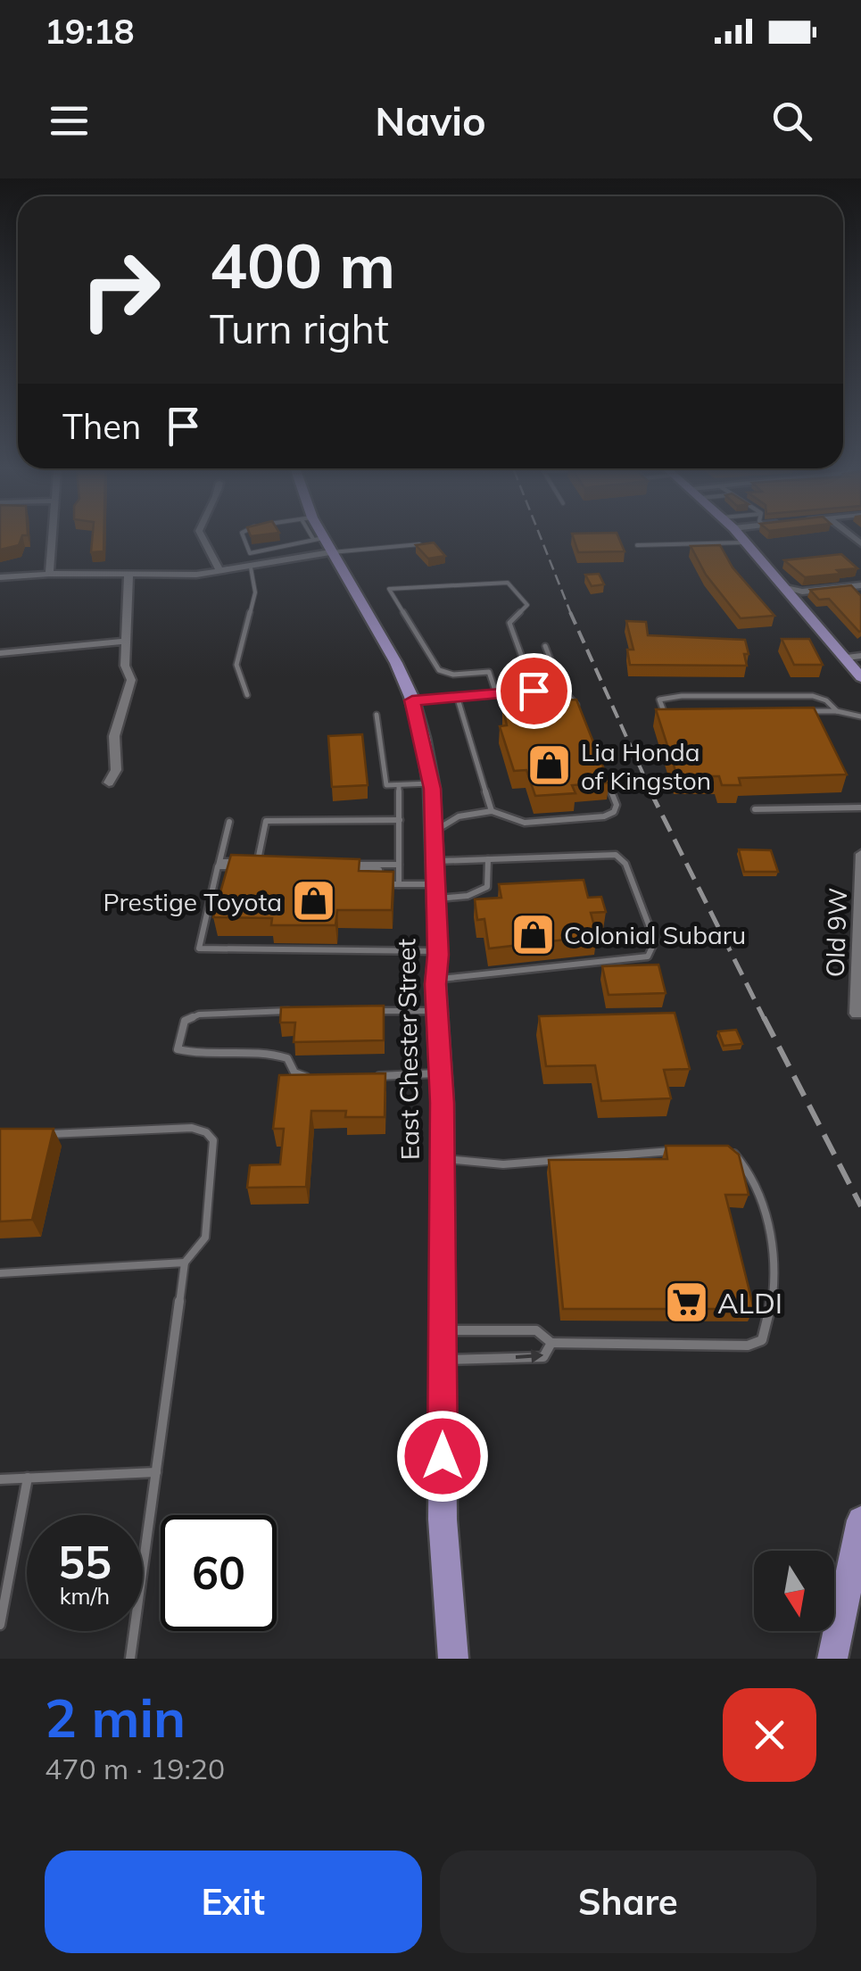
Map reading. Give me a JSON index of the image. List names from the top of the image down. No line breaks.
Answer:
{"streets":{"main road":["East Chester Street"],"street":["Old 9W"]},"places":{"shop":["Lia Honda of Kingston","Prestige Toyota","Colonial Subaru"],"supermarket":["ALDI"]},"north":"bottom","page":{"status":"19:18","header":"Navio","turn":["400 m","Turn right"],"then":"Then","speed":"55 km/h","limit":"60","heading":["2 min","470 m · 19:20"],"buttons":["Exit","Share"]}}
